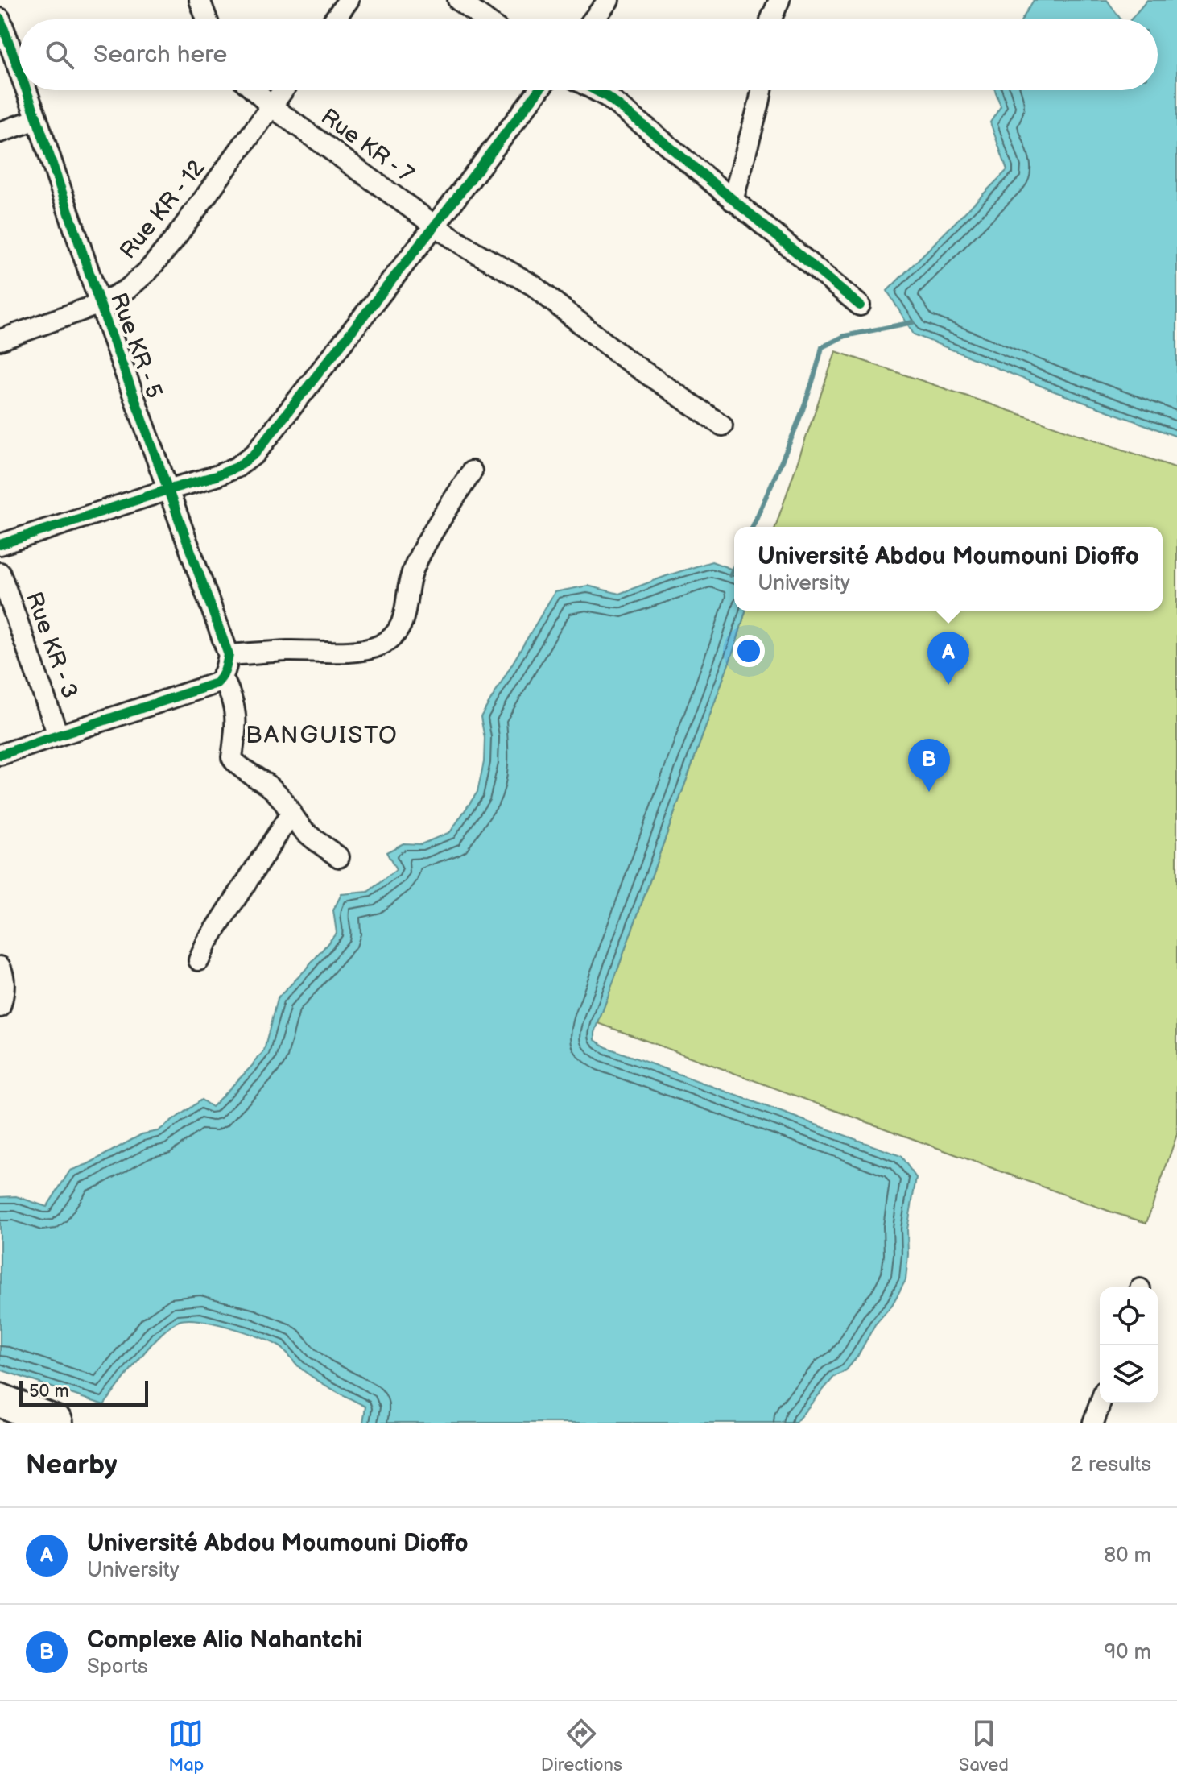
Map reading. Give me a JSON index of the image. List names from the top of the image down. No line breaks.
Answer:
{"streets":{"street":["Rue KR - 7","Rue KR - 12","Rue KR - 5","Rue KR - 3"]},"crossings":[["Rue KR - 7","Rue KR - 12"],["Rue KR - 12","Rue KR - 5"]],"districts":["BANGUISTO"],"scale_bar":"50 m","page":{"search":"Search here","popup":["Université Abdou Moumouni Dioffo","University"],"pins":["A","B"],"scale":"50 m","heading":["Nearby","2 results"],"list":[{"mark":"A","name":"Université Abdou Moumouni Dioffo","note":"University","value":"80 m"},{"mark":"B","name":"Complexe Alio Nahantchi","note":"Sports","value":"90 m"}],"nav":["Map","Directions","Saved"]}}
